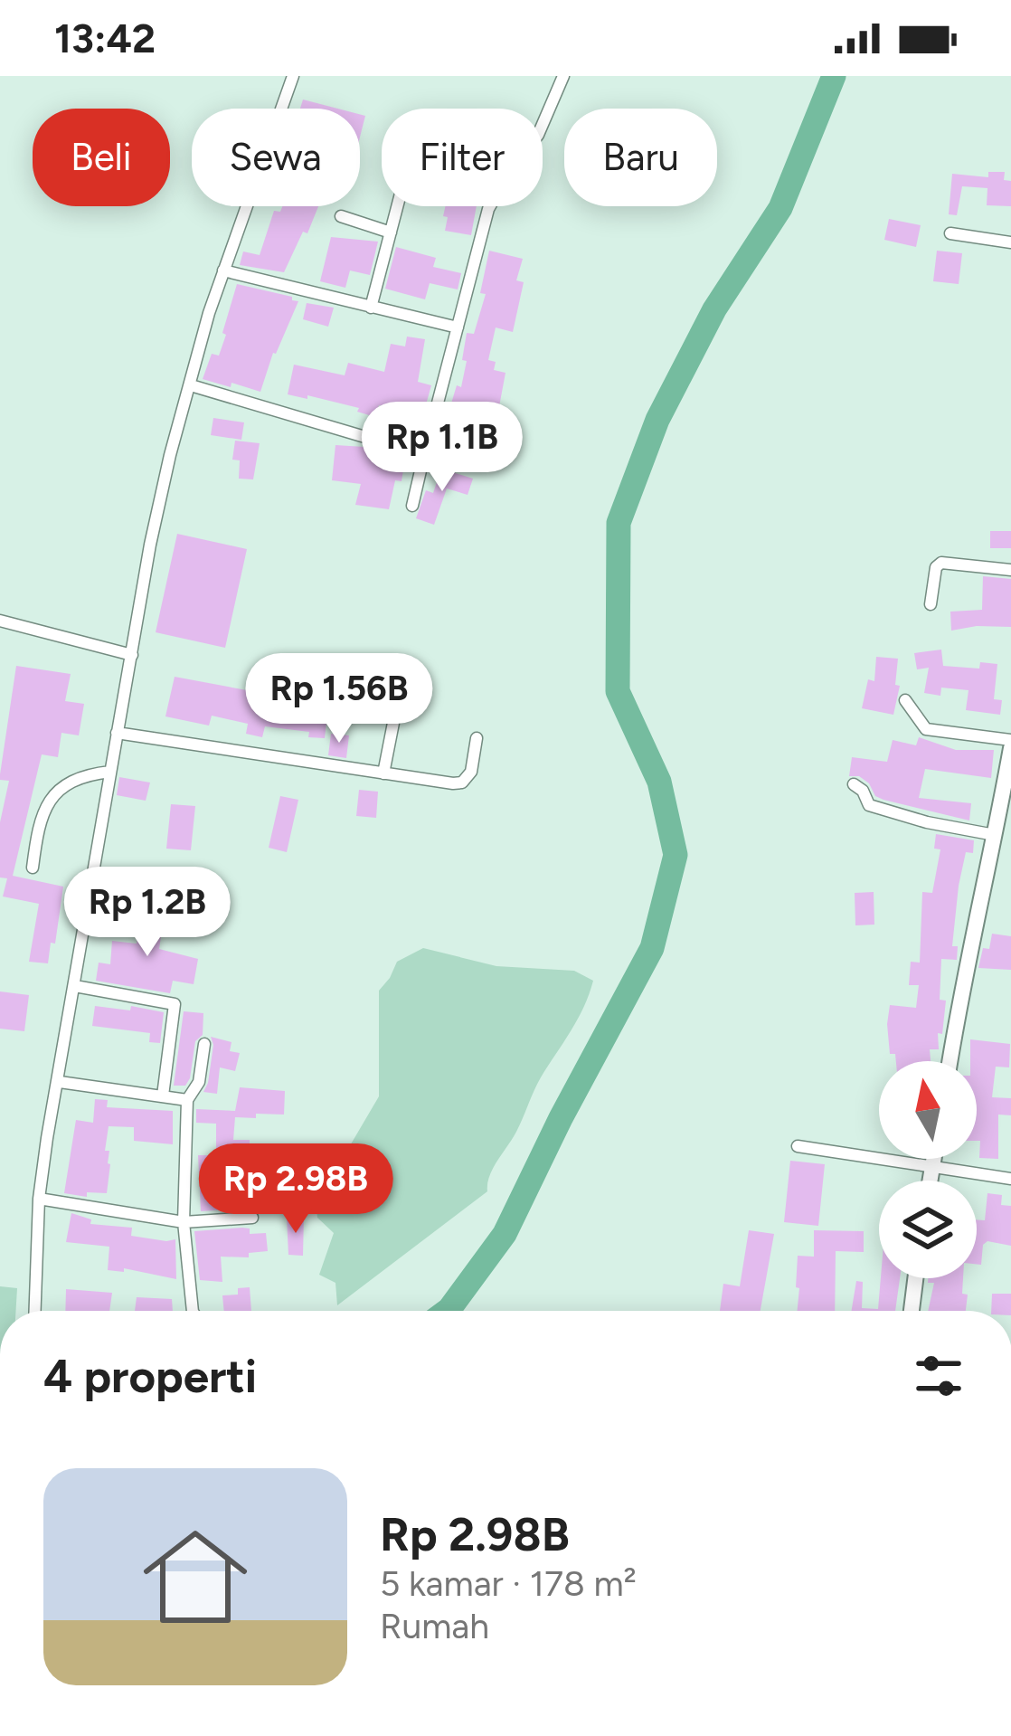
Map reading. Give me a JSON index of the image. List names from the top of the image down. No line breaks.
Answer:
{"north":"top","page":{"status":"13:42","chip":["Beli","Sewa","Filter","Baru"],"price":["Rp 1.1B","Rp 1.56B","Rp 1.2B","Rp 2.98B"],"heading":"4 properti","list":[{"name":"Rp 2.98B","note":"5 kamar · 178 m² · Rumah"}]}}
